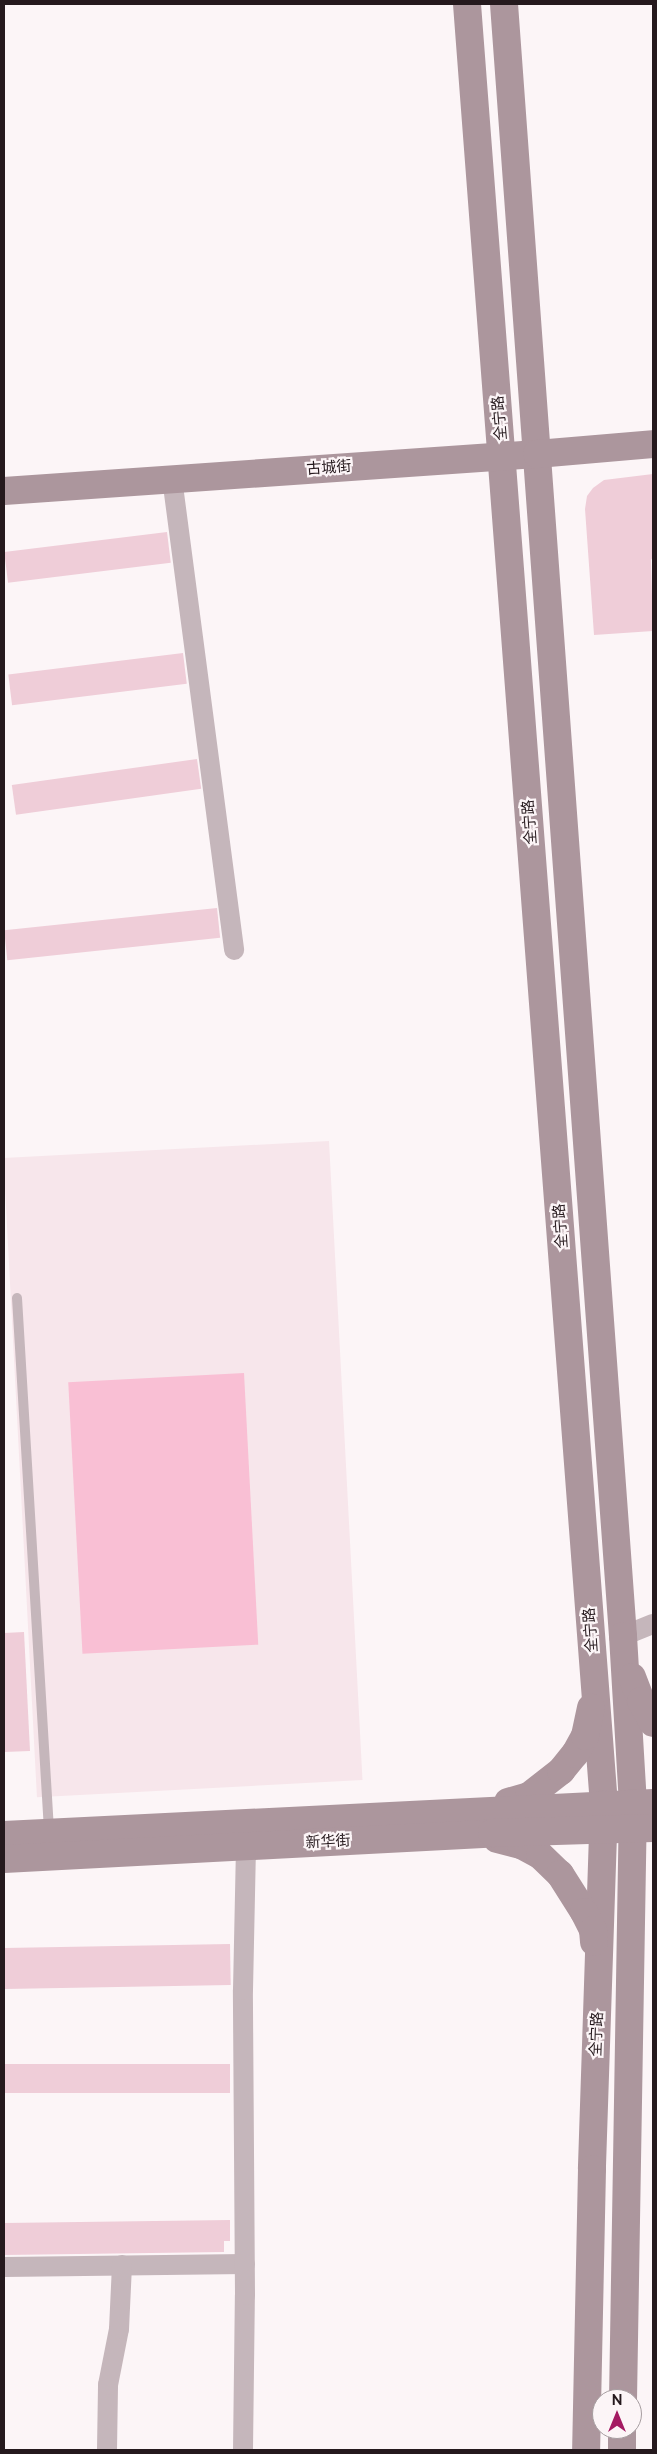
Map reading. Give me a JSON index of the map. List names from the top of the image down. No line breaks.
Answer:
{"streets":{"main road":["全宁路","古城街","新华街"]},"crossings":[["全宁路","古城街"],["全宁路","新华街"]],"north":"top"}
